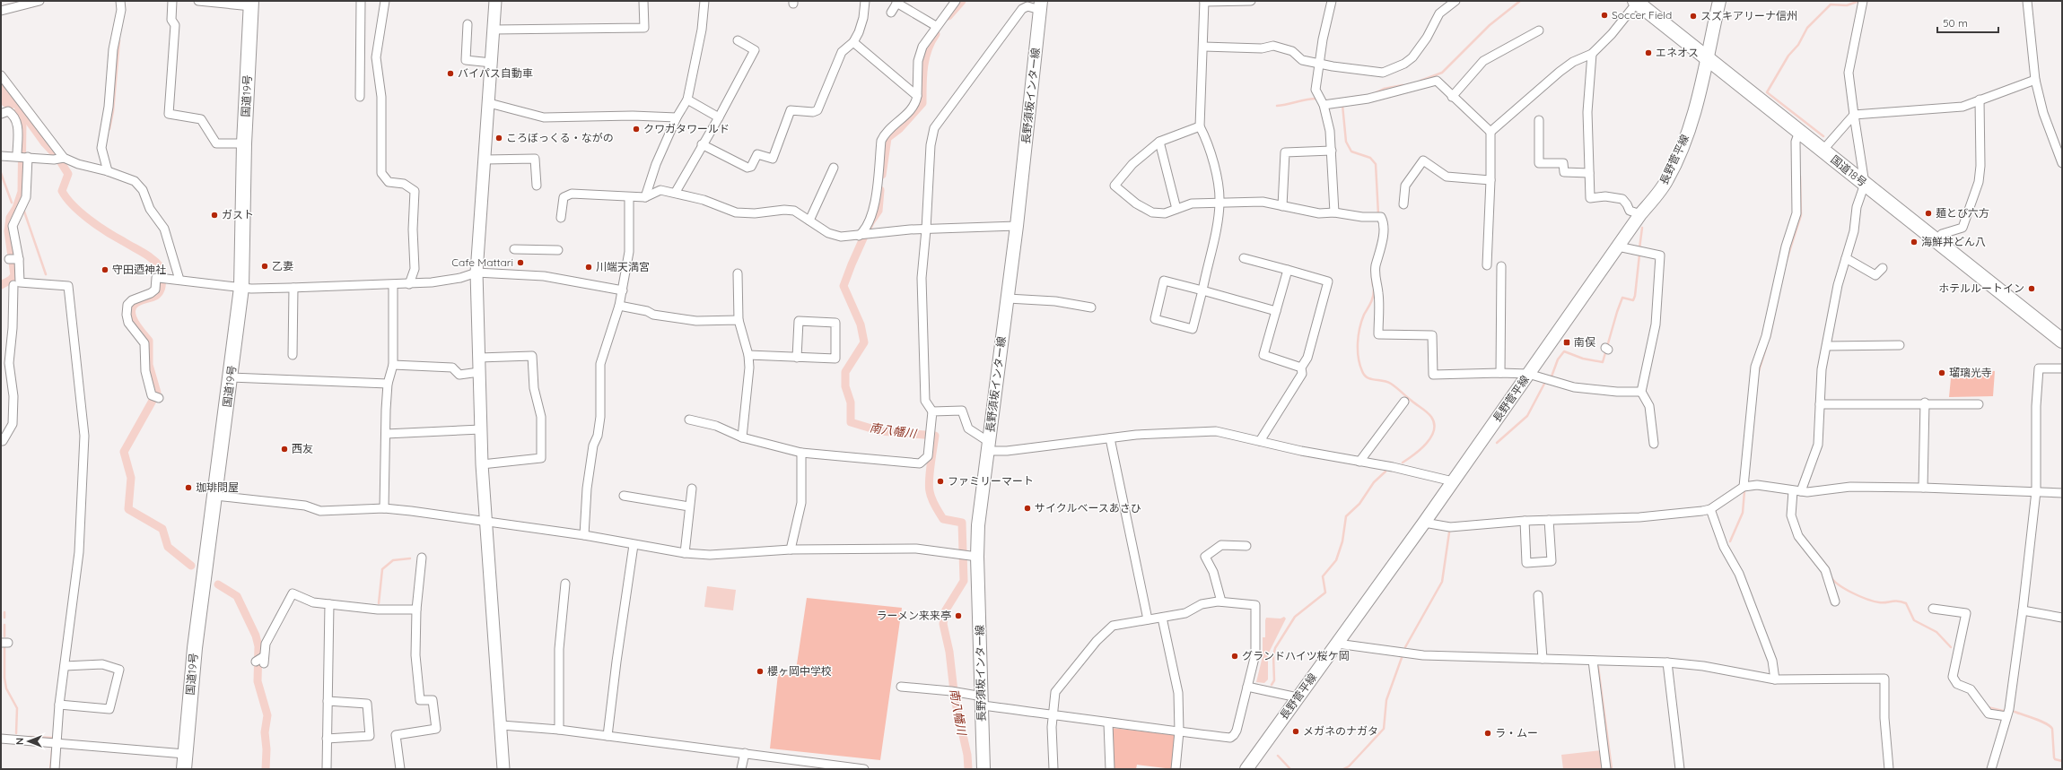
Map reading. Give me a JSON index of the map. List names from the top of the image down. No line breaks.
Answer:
{"streets":{"highway":["国道19号","国道18号"],"main road":["長野須坂インター線","長野菅平線"]},"crossings":[["長野菅平線","国道18号"]],"water":["南八幡川"],"places":{"other":["Soccer Field","スズキアリーナ信州","エネオス","バイパス自動車","クワガタワールド","ころぼっくる・ながの","麺とび六方","ガスト","海鮮丼どん八","Cafe Mattari","乙妻","川端天満宮","守田迺神社","ホテルルートイン","瑠璃光寺","西友","ファミリーマート","珈琲問屋","サイクルベースあさひ","ラーメン来来亭","グランドハイツ桜ケ岡","櫻ヶ岡中学校","メガネのナガタ","ラ・ムー"],"transit":["南俣"]},"scale_bar":"50 m","north":"left"}
